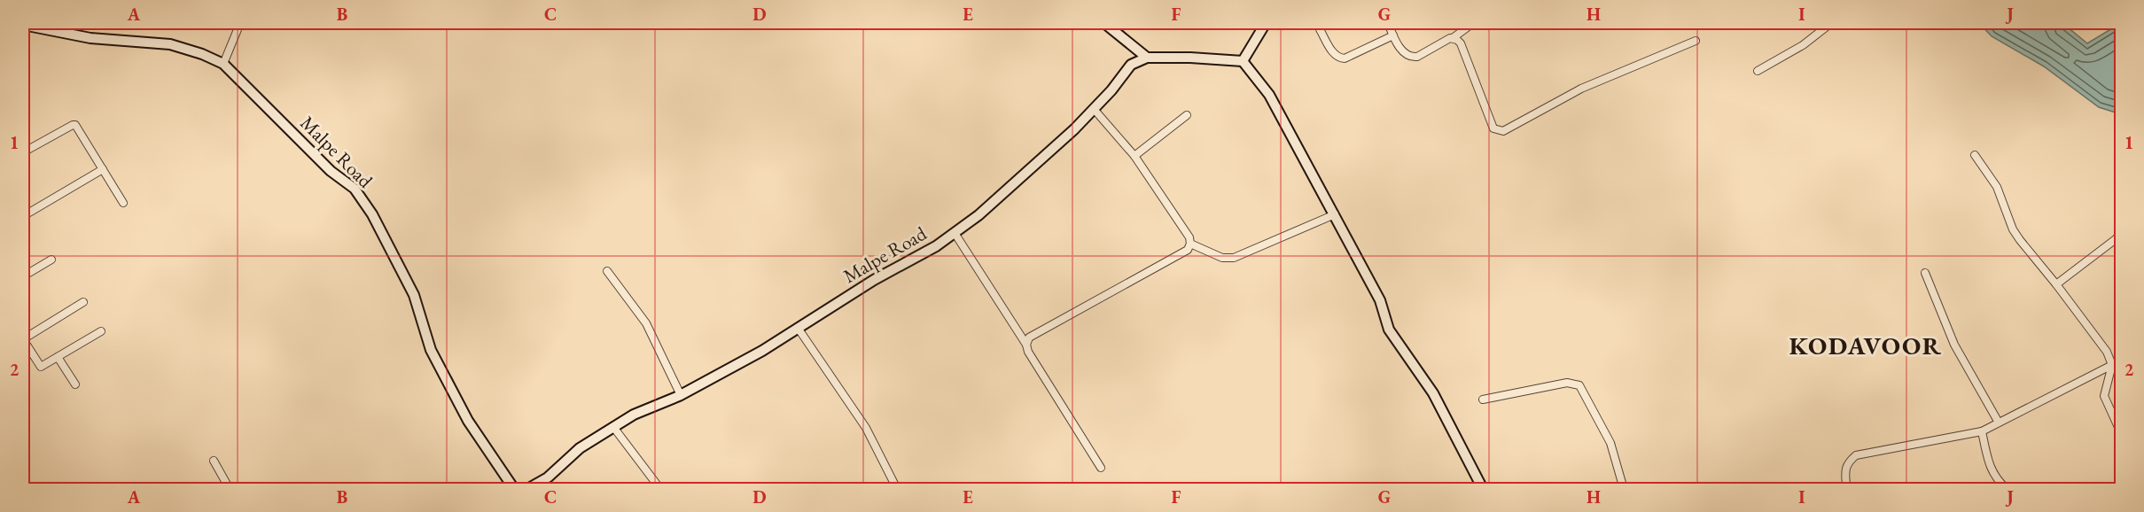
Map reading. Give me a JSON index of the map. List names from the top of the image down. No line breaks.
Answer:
{"streets":{"street":["Malpe Road"]},"districts":["KODAVOOR"],"grid":{"columns":["A","B","C","D","E","F","G","H","I","J"],"rows":["1","2"]}}
